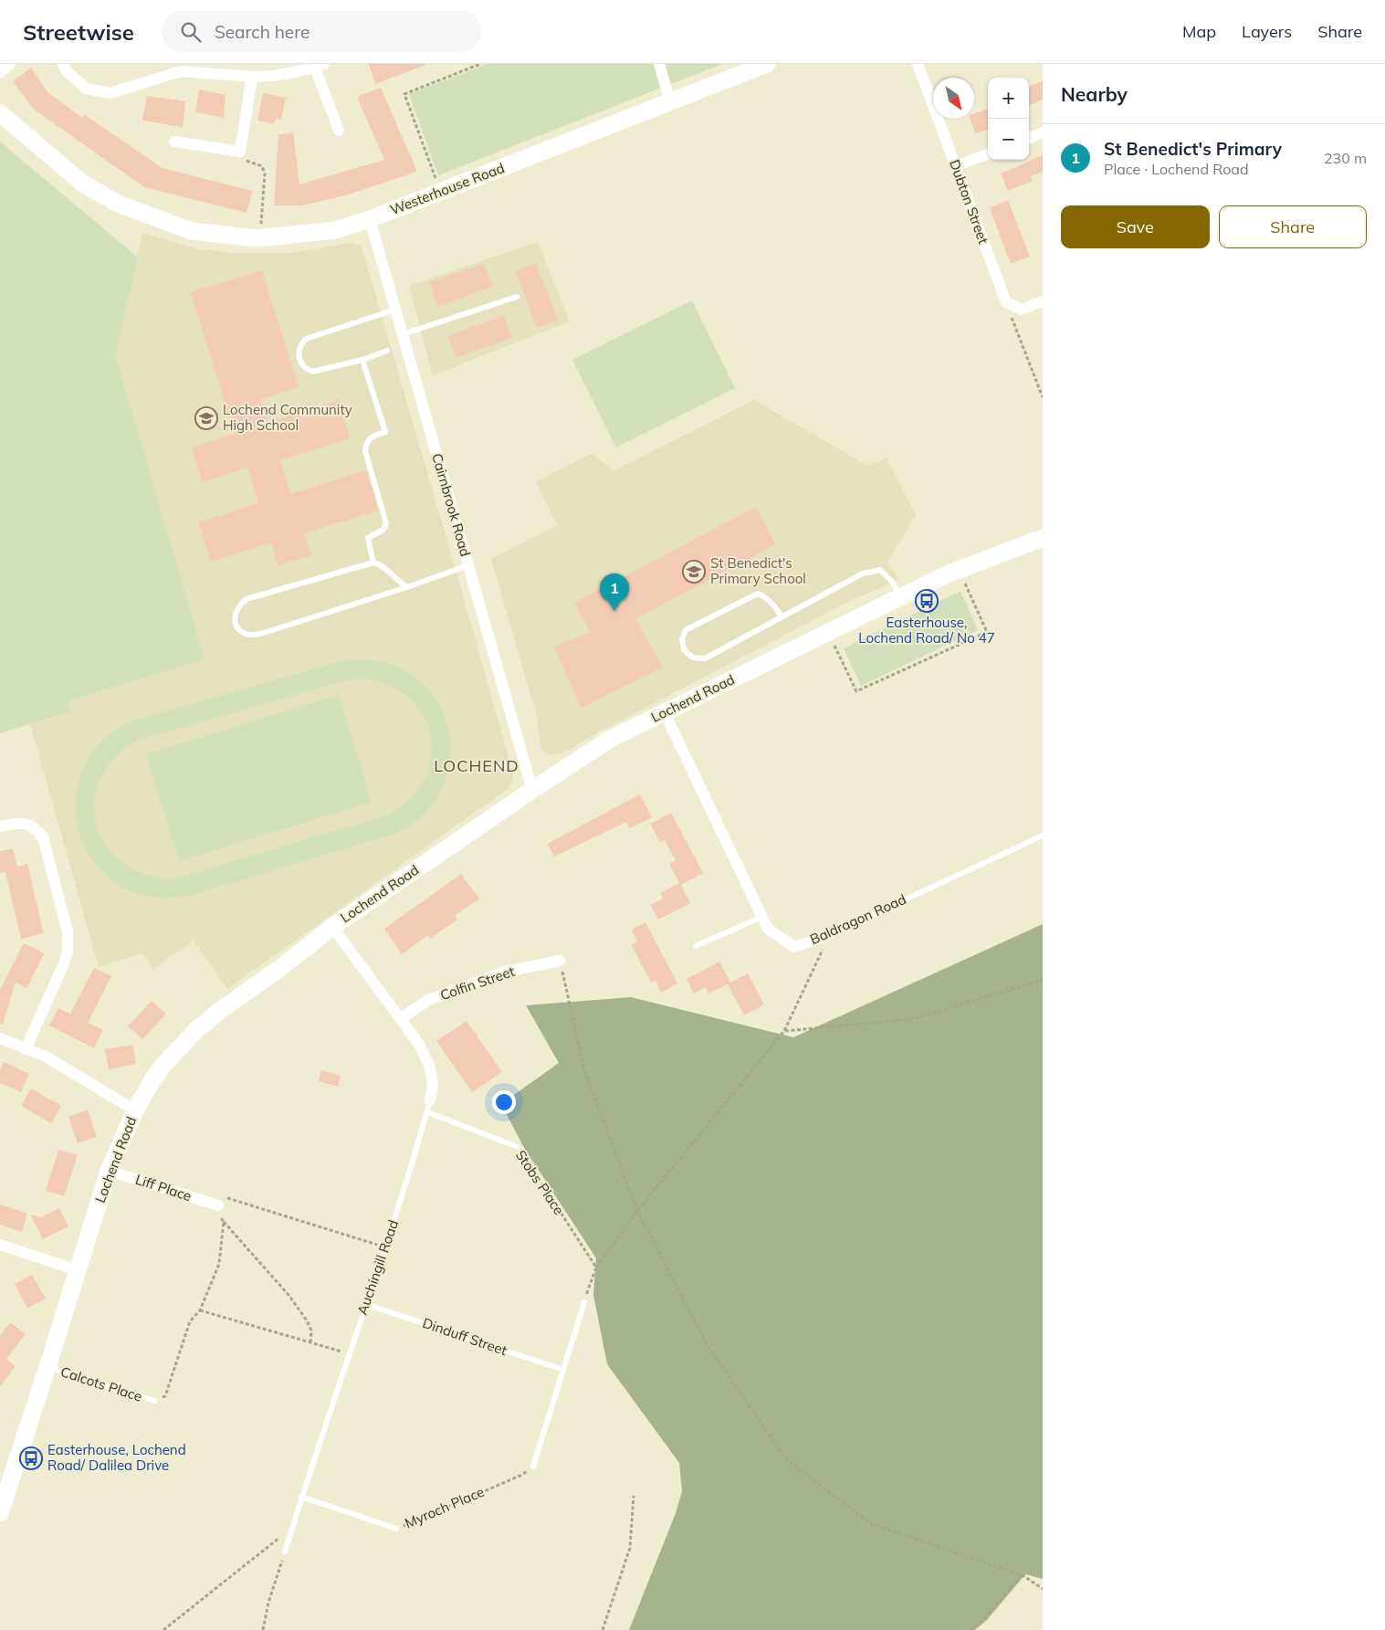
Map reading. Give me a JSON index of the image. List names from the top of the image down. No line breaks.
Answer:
{"streets":{"street":["Westerhouse Road","Dubton Street","Cairnbrook Road","Lochend Road","Baldragon Road","Colfin Street","Liff Place","Auchingill Road"],"lane":["Stobs Place","Dinduff Street","Calcots Place","Myroch Place"]},"crossings":[["Westerhouse Road","Cairnbrook Road"],["Cairnbrook Road","Lochend Road"],["Lochend Road","Baldragon Road"],["Lochend Road","Liff Place"],["Lochend Road","Auchingill Road"],["Lochend Road","Calcots Place"],["Colfin Street","Auchingill Road"],["Stobs Place","Auchingill Road"],["Auchingill Road","Dinduff Street"],["Auchingill Road","Myroch Place"]],"districts":["LOCHEND"],"places":{"school or university":["Lochend Community High School","St Benedict's Primary School"],"bus stop":["Easterhouse, Lochend Road/ No 47","Easterhouse, Lochend Road/ Dalilea Drive"]},"north":"bottom right","page":{"header":"Streetwise","search":"Search here","nav":["Map","Layers","Share"],"heading":"Nearby","map_buttons":["+","−"],"list":[{"mark":"1","name":"St Benedict's Primary","note":"Place · Lochend Road","value":"230 m"}],"buttons":["Save","Share"],"pins":"1"}}
